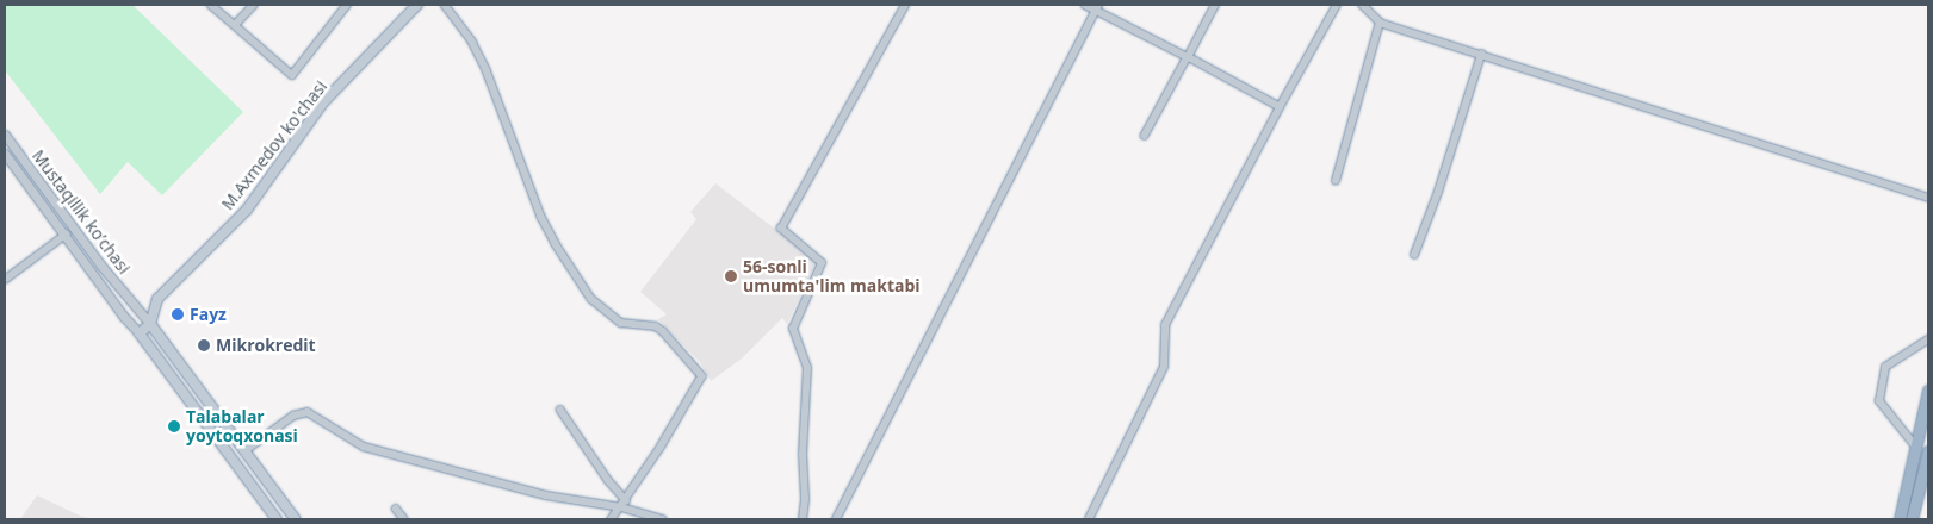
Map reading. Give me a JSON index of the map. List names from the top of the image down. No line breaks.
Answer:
{"streets":{"main road":["M.Axmedov ko'chasi"],"street":["Mustaqillik ko’chasi"]},"crossings":[["M.Axmedov ko'chasi","Mustaqillik ko’chasi"]],"places":["56-sonli umumta'lim maktabi","Fayz","Mikrokredit","Talabalar yoytoqxonasi"]}
